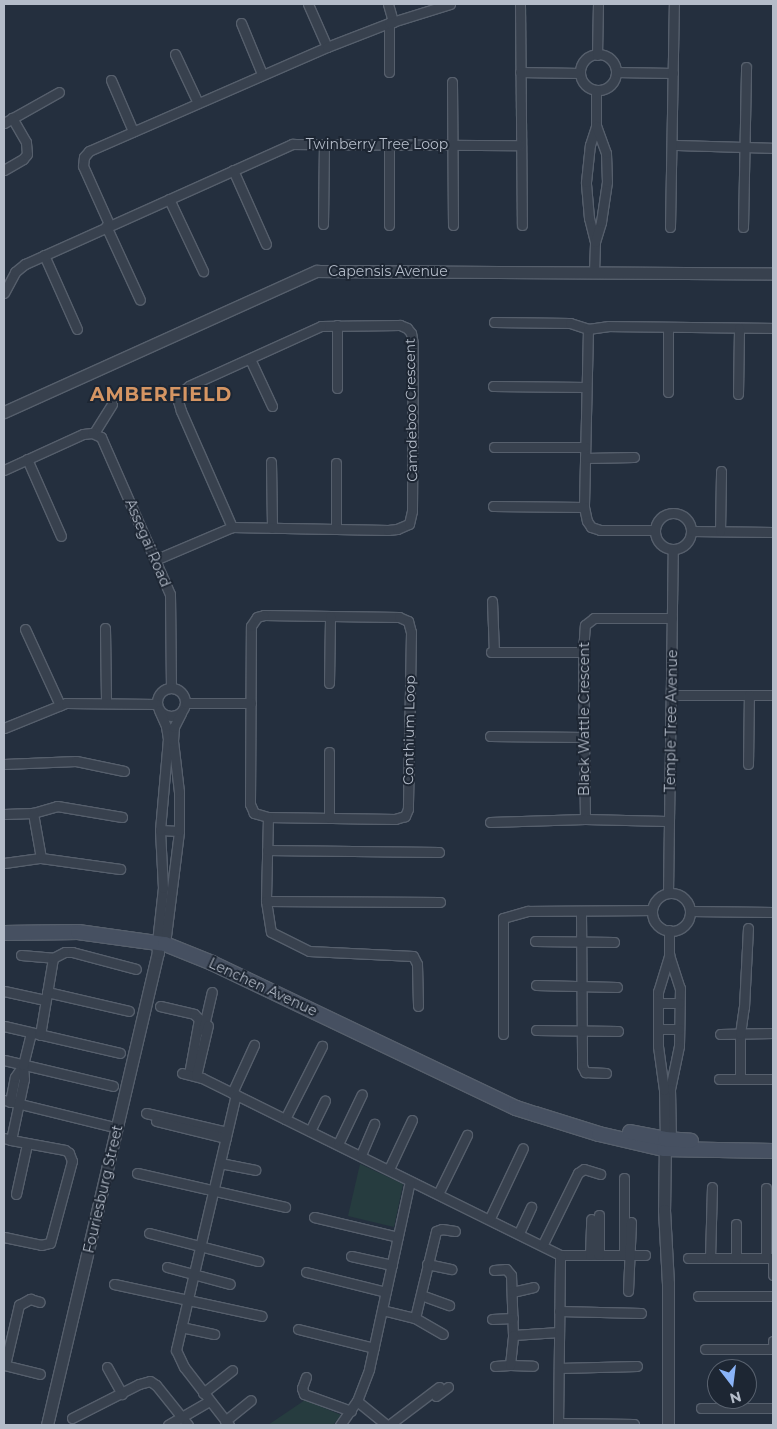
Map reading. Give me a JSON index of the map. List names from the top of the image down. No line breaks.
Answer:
{"streets":{"main road":["Lenchen Avenue"],"street":["Twinberry Tree Loop","Capensis Avenue","Camdeboo Crescent","Assegai Road","Black Wattle Crescent","Temple Tree Avenue","Conthium Loop","Fouriesburg Street"]},"crossings":[["Camdeboo Crescent","Assegai Road"],["Black Wattle Crescent","Temple Tree Avenue"],["Lenchen Avenue","Fouriesburg Street"]],"districts":["AMBERFIELD"],"north":"bottom"}
